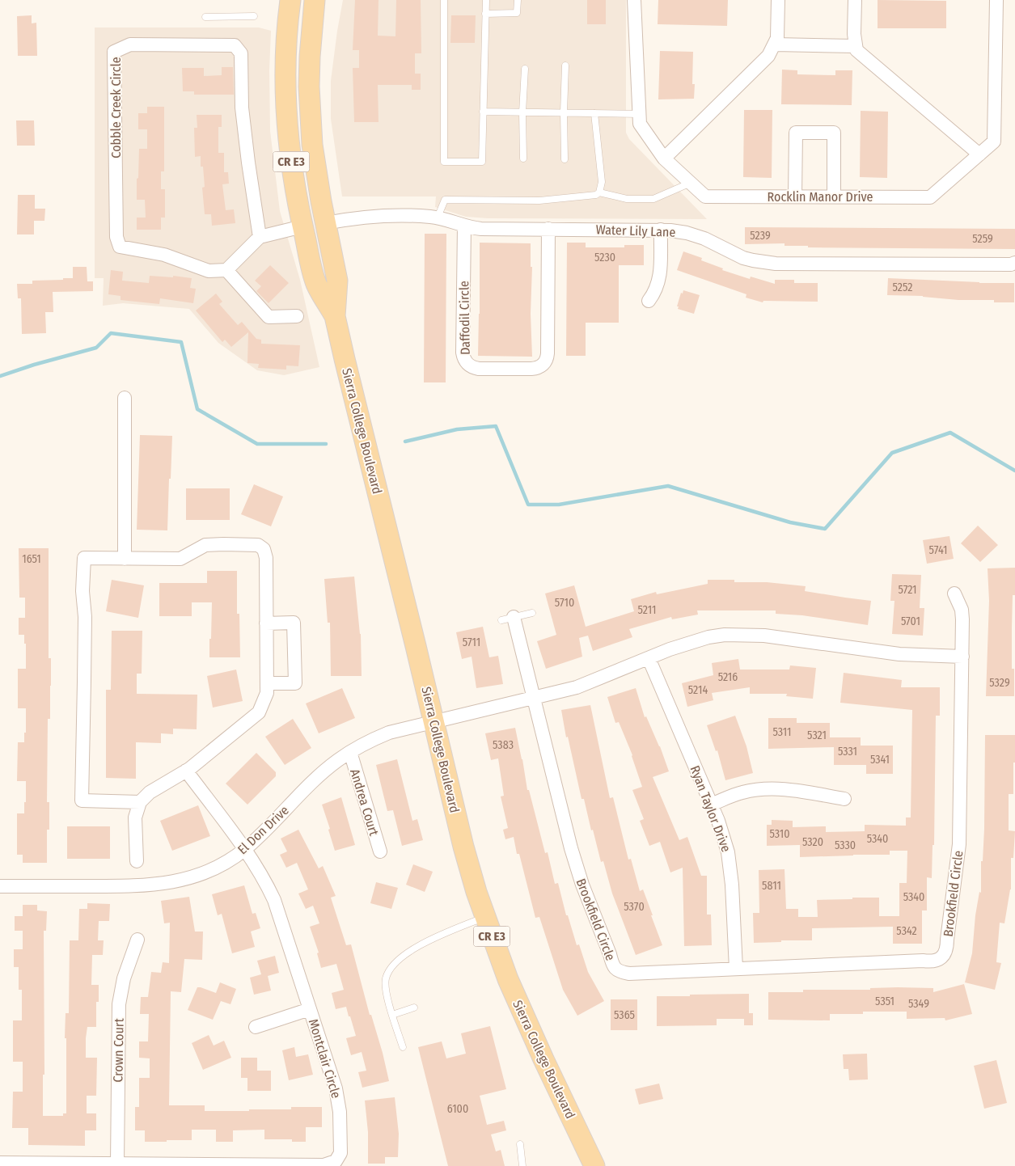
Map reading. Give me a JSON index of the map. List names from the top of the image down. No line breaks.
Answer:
{"streets":{"main road":["CR E3","Sierra College Boulevard"],"street":["Cobble Creek Circle","Rocklin Manor Drive","Water Lily Lane","Daffodil Circle","Andrea Court","Ryan Taylor Drive","El Don Drive","Brookfield Circle","Crown Court","Montclair Circle"]},"crossings":[["Water Lily Lane","Daffodil Circle"],["Water Lily Lane","Sierra College Boulevard"],["Sierra College Boulevard","El Don Drive"],["Andrea Court","El Don Drive"],["Ryan Taylor Drive","Brookfield Circle"],["El Don Drive","Montclair Circle"],["Crown Court","Montclair Circle"]],"house_numbers":["5239","5259","5230","5252","5741","1651","5721","5710","5211","5701","5711","5216","5329","5214","5311","5321","5383","5331","5341","5310","5340","5320","5330","5811","5340","5370","5342","5351","5349","5365","6100"]}
